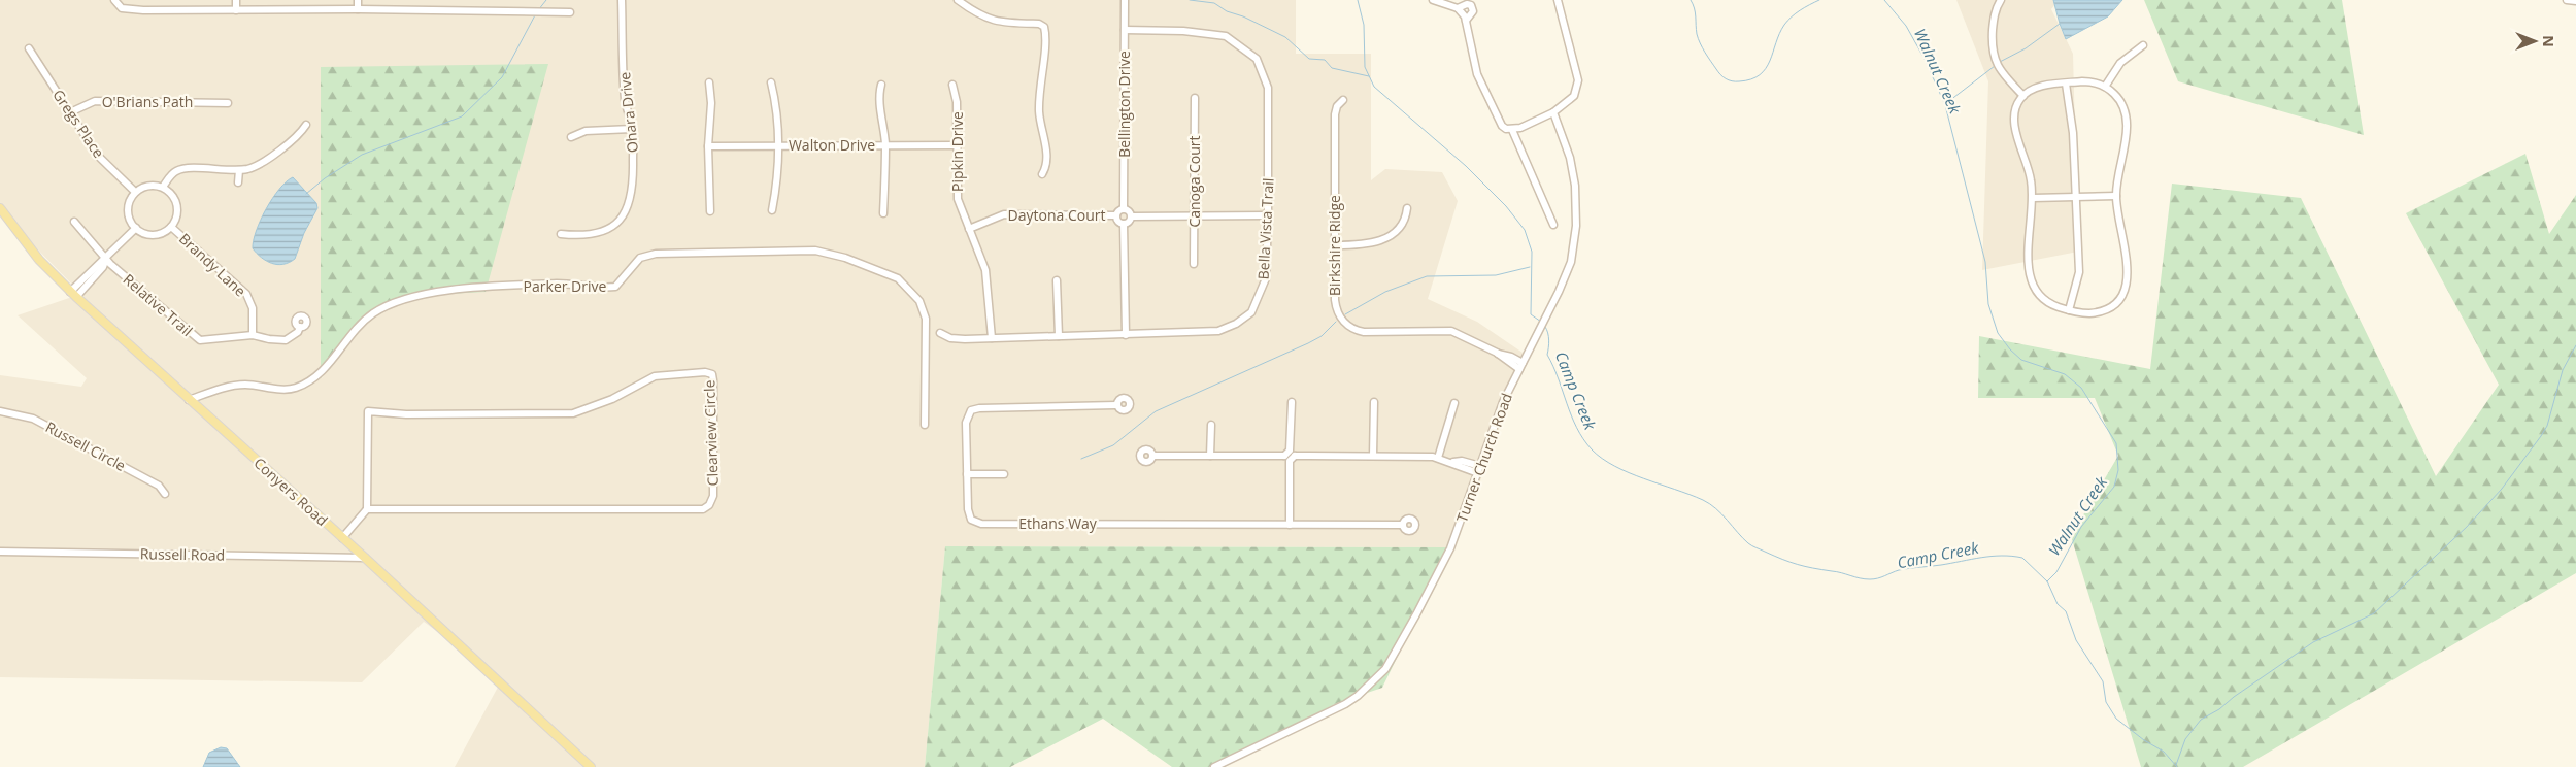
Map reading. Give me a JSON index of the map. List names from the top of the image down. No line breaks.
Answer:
{"streets":{"main road":["Conyers Road"],"street":["O'Brians Path","Bellington Drive","Ohara Drive","Gregs Place","Walton Drive","Pipkin Drive","Canoga Court","Daytona Court","Bella Vista Trail","Birkshire Ridge","Brandy Lane","Parker Drive","Relative Trail","Clearview Circle","Russell Circle","Turner Church Road","Ethans Way","Russell Road"]},"crossings":[["O'Brians Path","Gregs Place"],["Bellington Drive","Daytona Court"],["Bellington Drive","Bella Vista Trail"],["Gregs Place","Brandy Lane"],["Walton Drive","Pipkin Drive"],["Pipkin Drive","Daytona Court"],["Pipkin Drive","Bella Vista Trail"],["Birkshire Ridge","Turner Church Road"],["Brandy Lane","Relative Trail"],["Parker Drive","Conyers Road"],["Conyers Road","Russell Road"]],"water":["Walnut Creek","Camp Creek"],"north":"right"}
